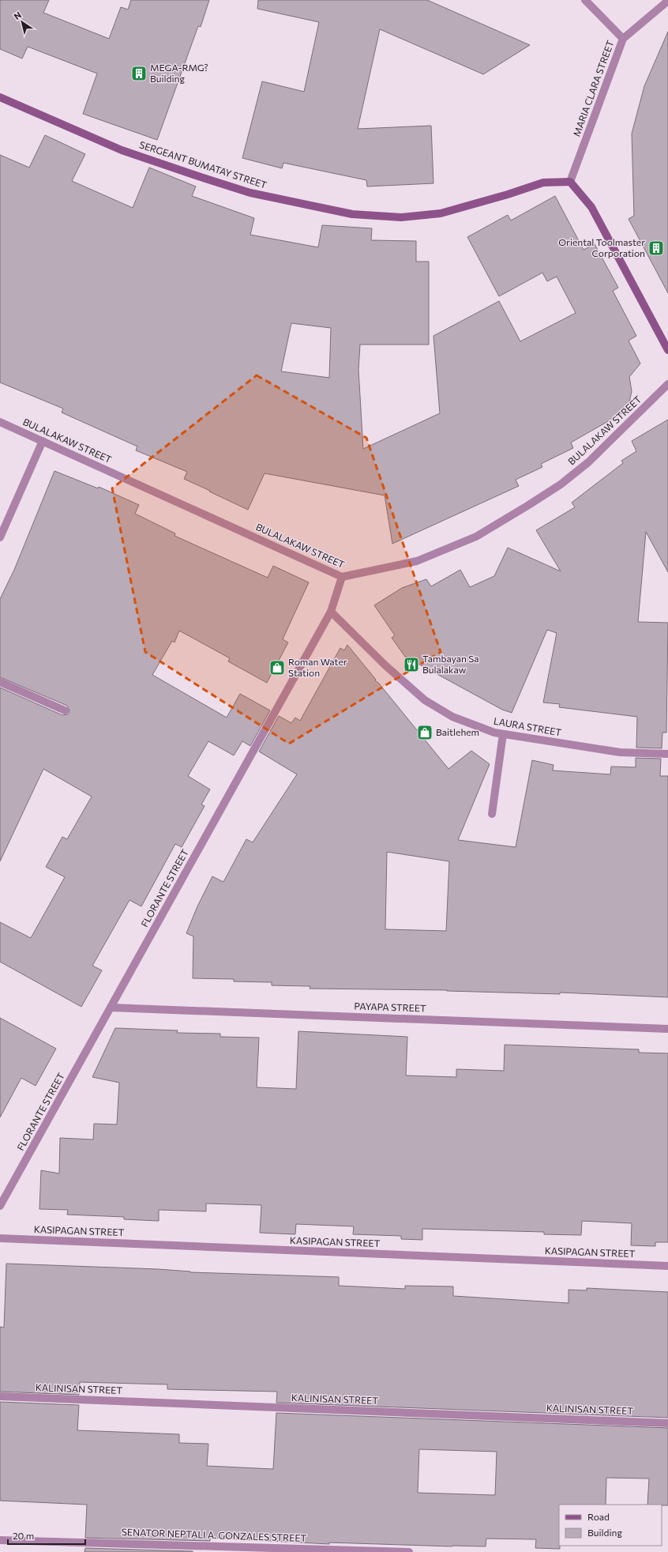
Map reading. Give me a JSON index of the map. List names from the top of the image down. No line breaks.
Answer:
{"streets":{"street":["MARIA CLARA STREET","SERGEANT BUMATAY STREET","BULALAKAW STREET","LAURA STREET","FLORANTE STREET","PAYAPA STREET","KASIPAGAN STREET","KALINISAN STREET","SENATOR NEPTALI A. GONZALES STREET"]},"crossings":[["MARIA CLARA STREET","SERGEANT BUMATAY STREET"],["BULALAKAW STREET","FLORANTE STREET"],["LAURA STREET","FLORANTE STREET"],["FLORANTE STREET","PAYAPA STREET"]],"places":{"building":["MEGA-RMG? Building","Oriental Toolmaster Corporation"],"restaurant":["Tambayan Sa Bulalakaw"],"shop":["Roman Water Station","Baitlehem"]},"legend":["Road","Building"],"scale_bar":"20 m","north":"top left"}
